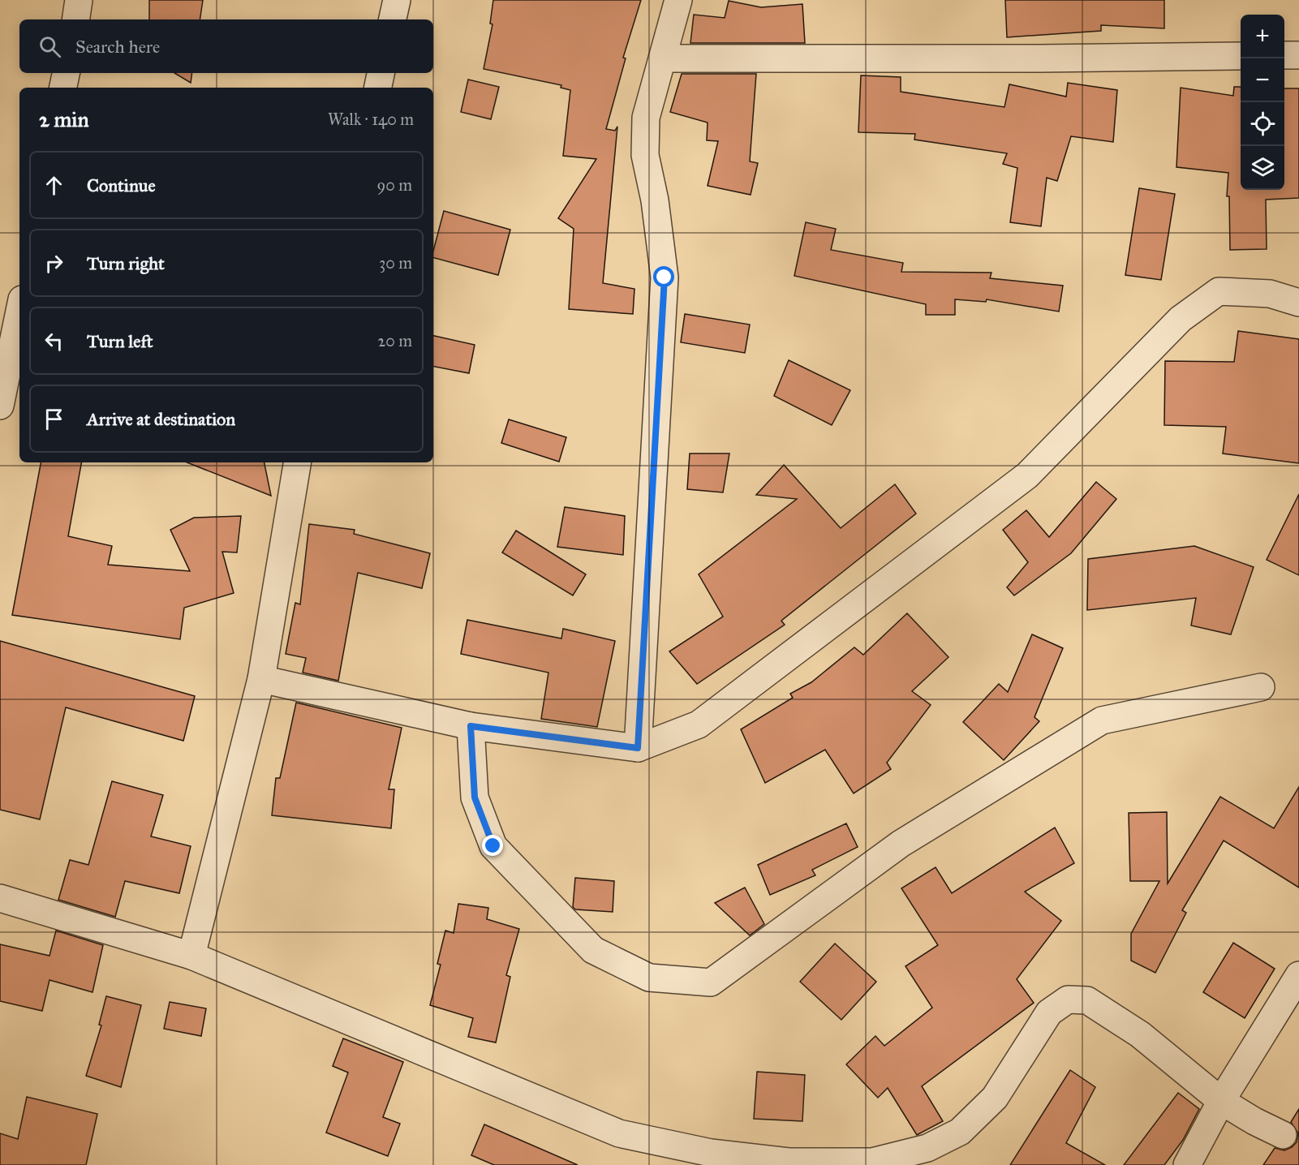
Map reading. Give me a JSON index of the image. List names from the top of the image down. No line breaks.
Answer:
{"page":{"map_buttons":["+","−"],"search":"Search here","heading":["2 min","Walk · 140 m"],"list":[["Continue","90 m"],["Turn right","30 m"],["Turn left","20 m"],"Arrive at destination"]}}
